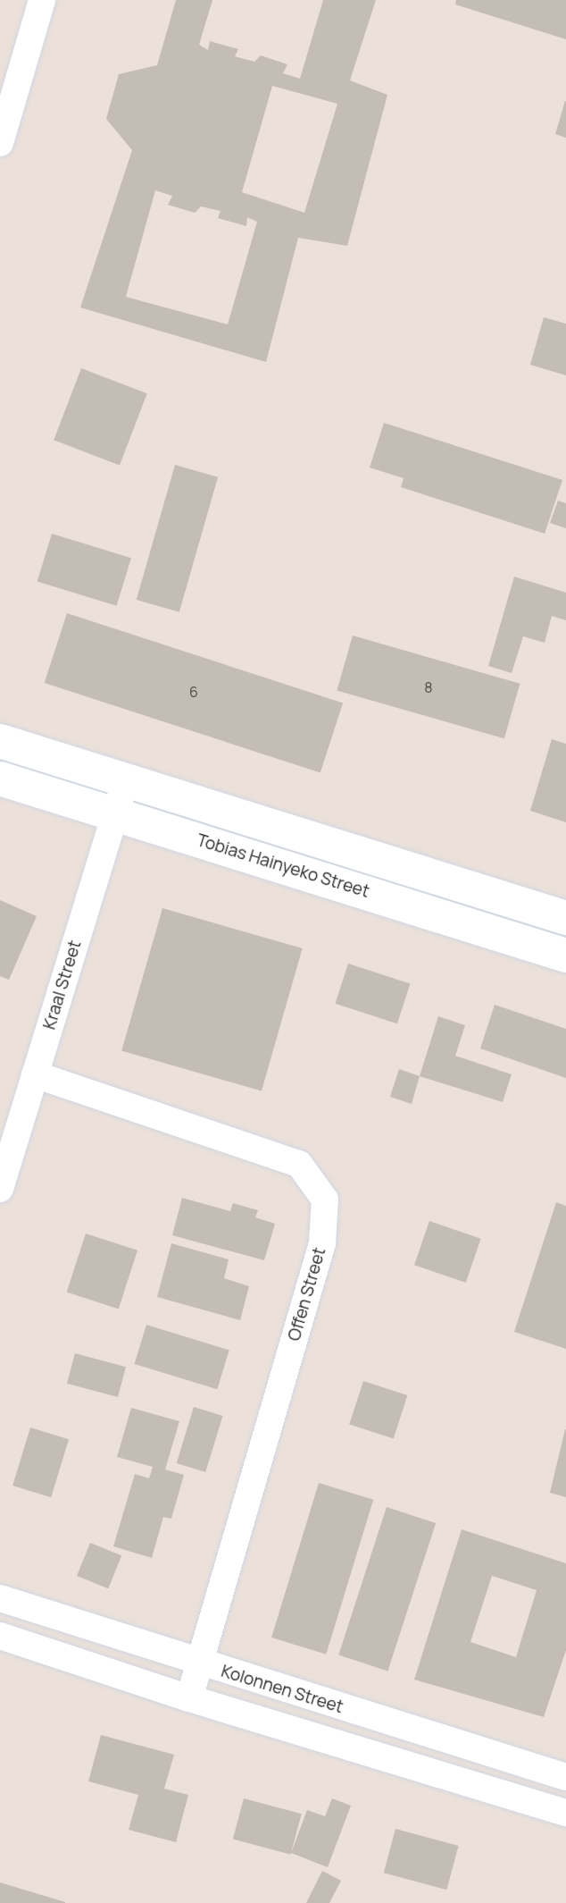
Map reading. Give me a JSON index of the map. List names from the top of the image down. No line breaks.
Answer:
{"streets":{"street":["Tobias Hainyeko Street","Kraal Street","Offen Street","Kolonnen Street"]},"crossings":[["Tobias Hainyeko Street","Kraal Street"],["Kraal Street","Offen Street"],["Offen Street","Kolonnen Street"]],"house_numbers":["8","6"]}
